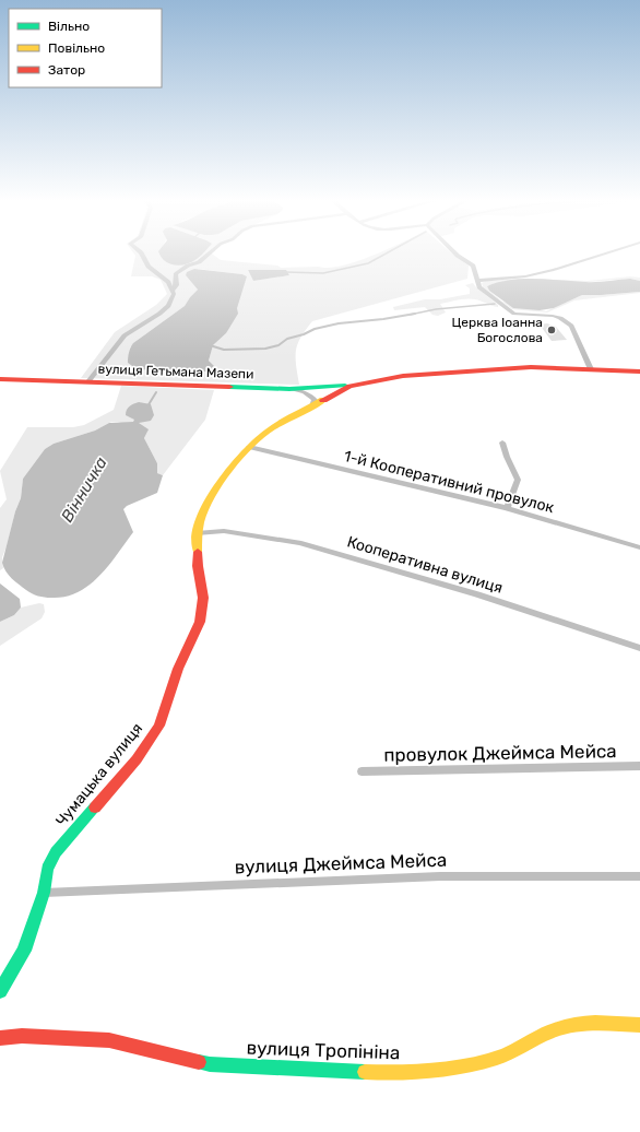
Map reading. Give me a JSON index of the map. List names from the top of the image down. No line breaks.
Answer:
{"streets":{"street":["вулиця Гетьмана Мазепи","1-й Кооперативний провулок","Кооперативна вулиця","провулок Джеймса Мейса","Чумацька вулиця","вулиця Джеймса Мейса","вулиця Тропініна"]},"crossings":[["вулиця Гетьмана Мазепи","Чумацька вулиця"],["1-й Кооперативний провулок","Чумацька вулиця"],["Кооперативна вулиця","Чумацька вулиця"],["Чумацька вулиця","вулиця Джеймса Мейса"]],"water":["Вінничка"],"places":["Церква Іоанна Богослова"],"legend":["Вільно","Повільно","Затор"]}
